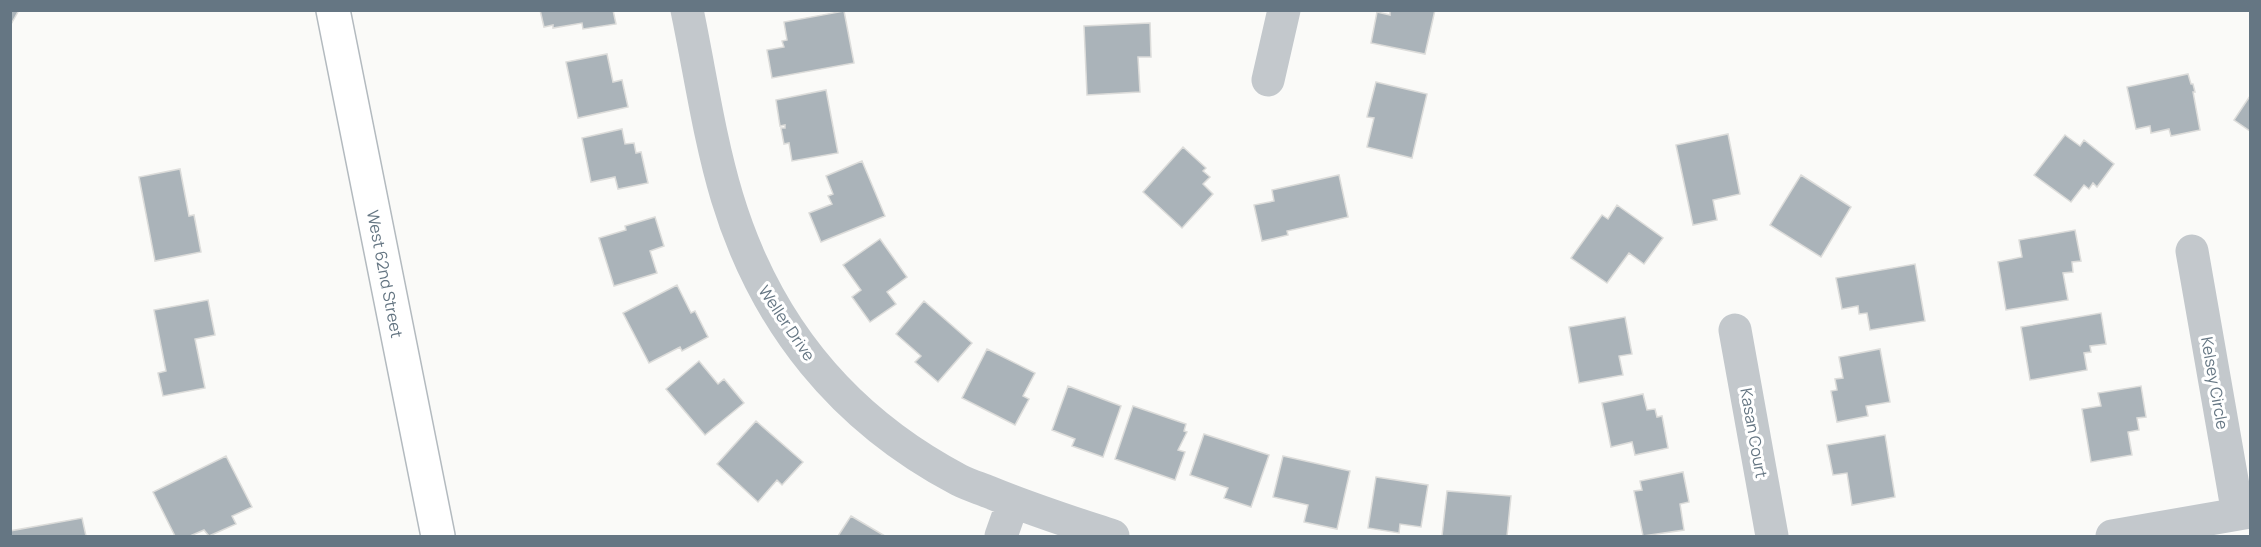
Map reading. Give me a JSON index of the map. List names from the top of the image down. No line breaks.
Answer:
{"streets":{"street":["West 62nd Street","Weller Drive","Kelsey Circle","Kasan Court"]}}
